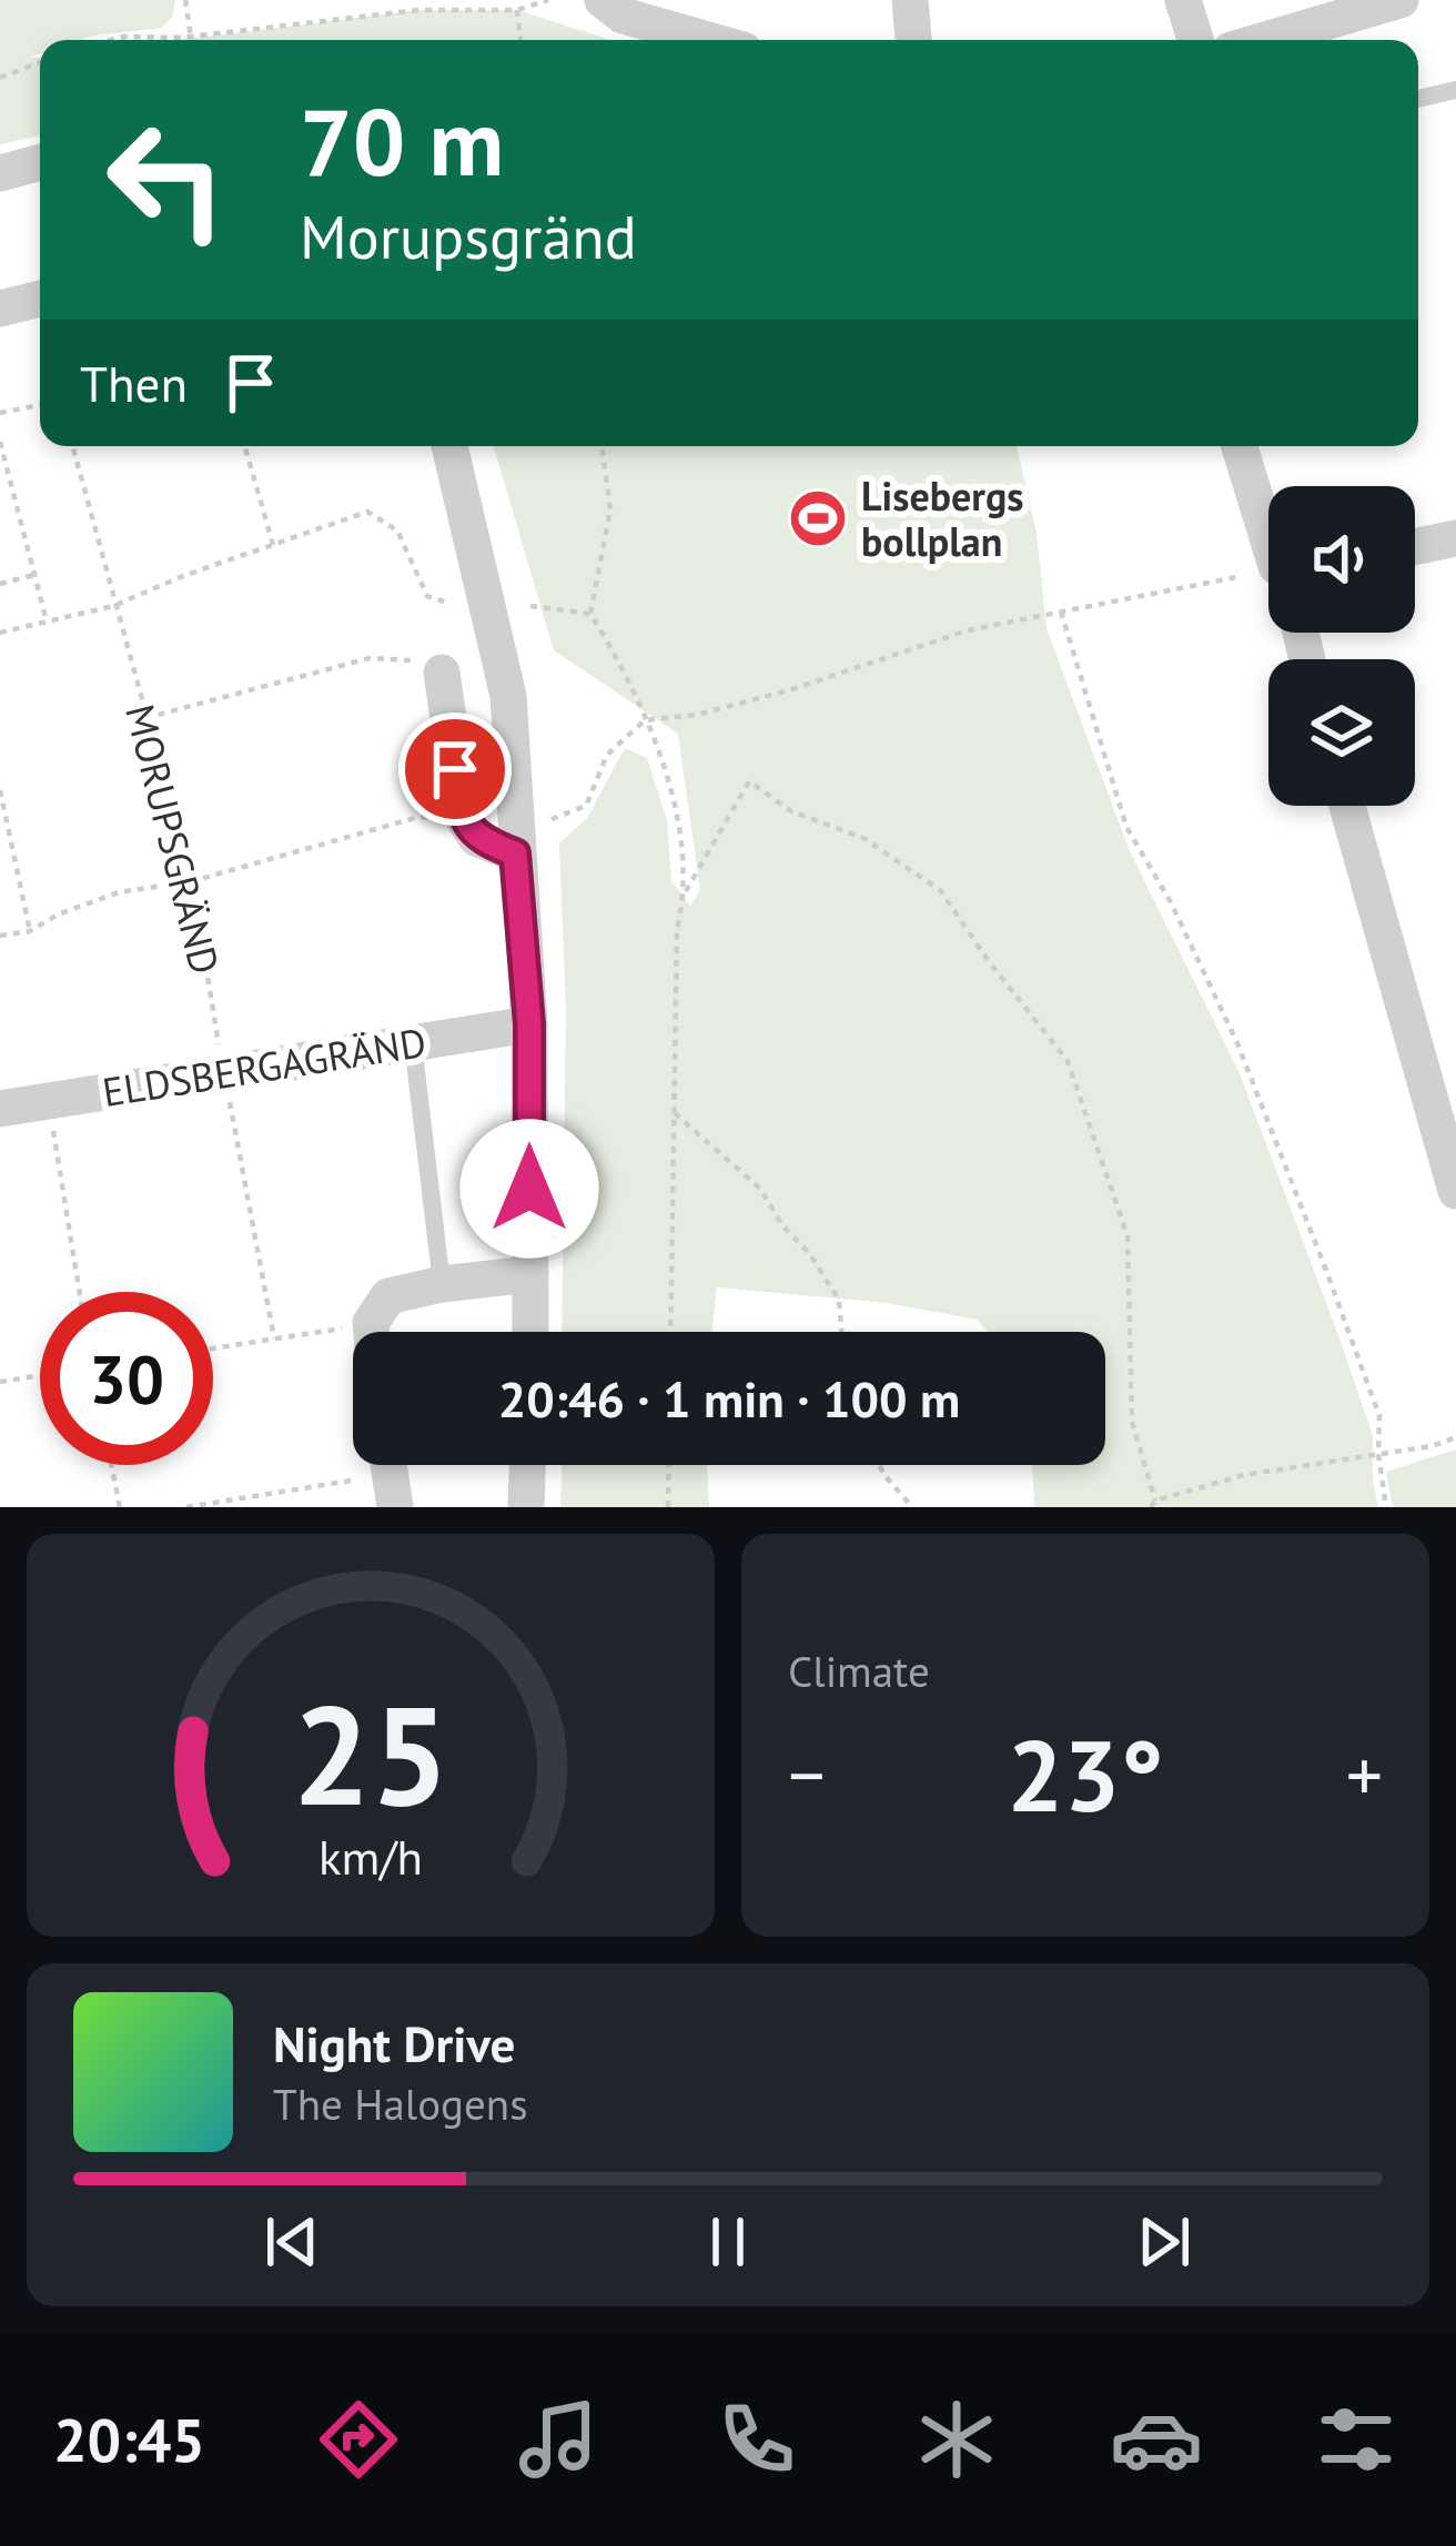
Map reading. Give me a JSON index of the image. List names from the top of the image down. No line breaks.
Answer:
{"streets":{"street":["ELDSBERGAGRÄND"],"path":["MORUPSGRÄND"]},"crossings":[["MORUPSGRÄND","ELDSBERGAGRÄND"]],"places":{"sports":["Lisebergs bollplan"]},"page":{"turn":["70 m","Morupsgränd"],"then":"Then","limit":"30","trip":"20:46 · 1 min · 100 m","tile":"Climate","heat":["−","23°","+"],"song":["Night Drive","The Halogens"],"tabs":"20:45","gauge":["25","km/h"]}}
